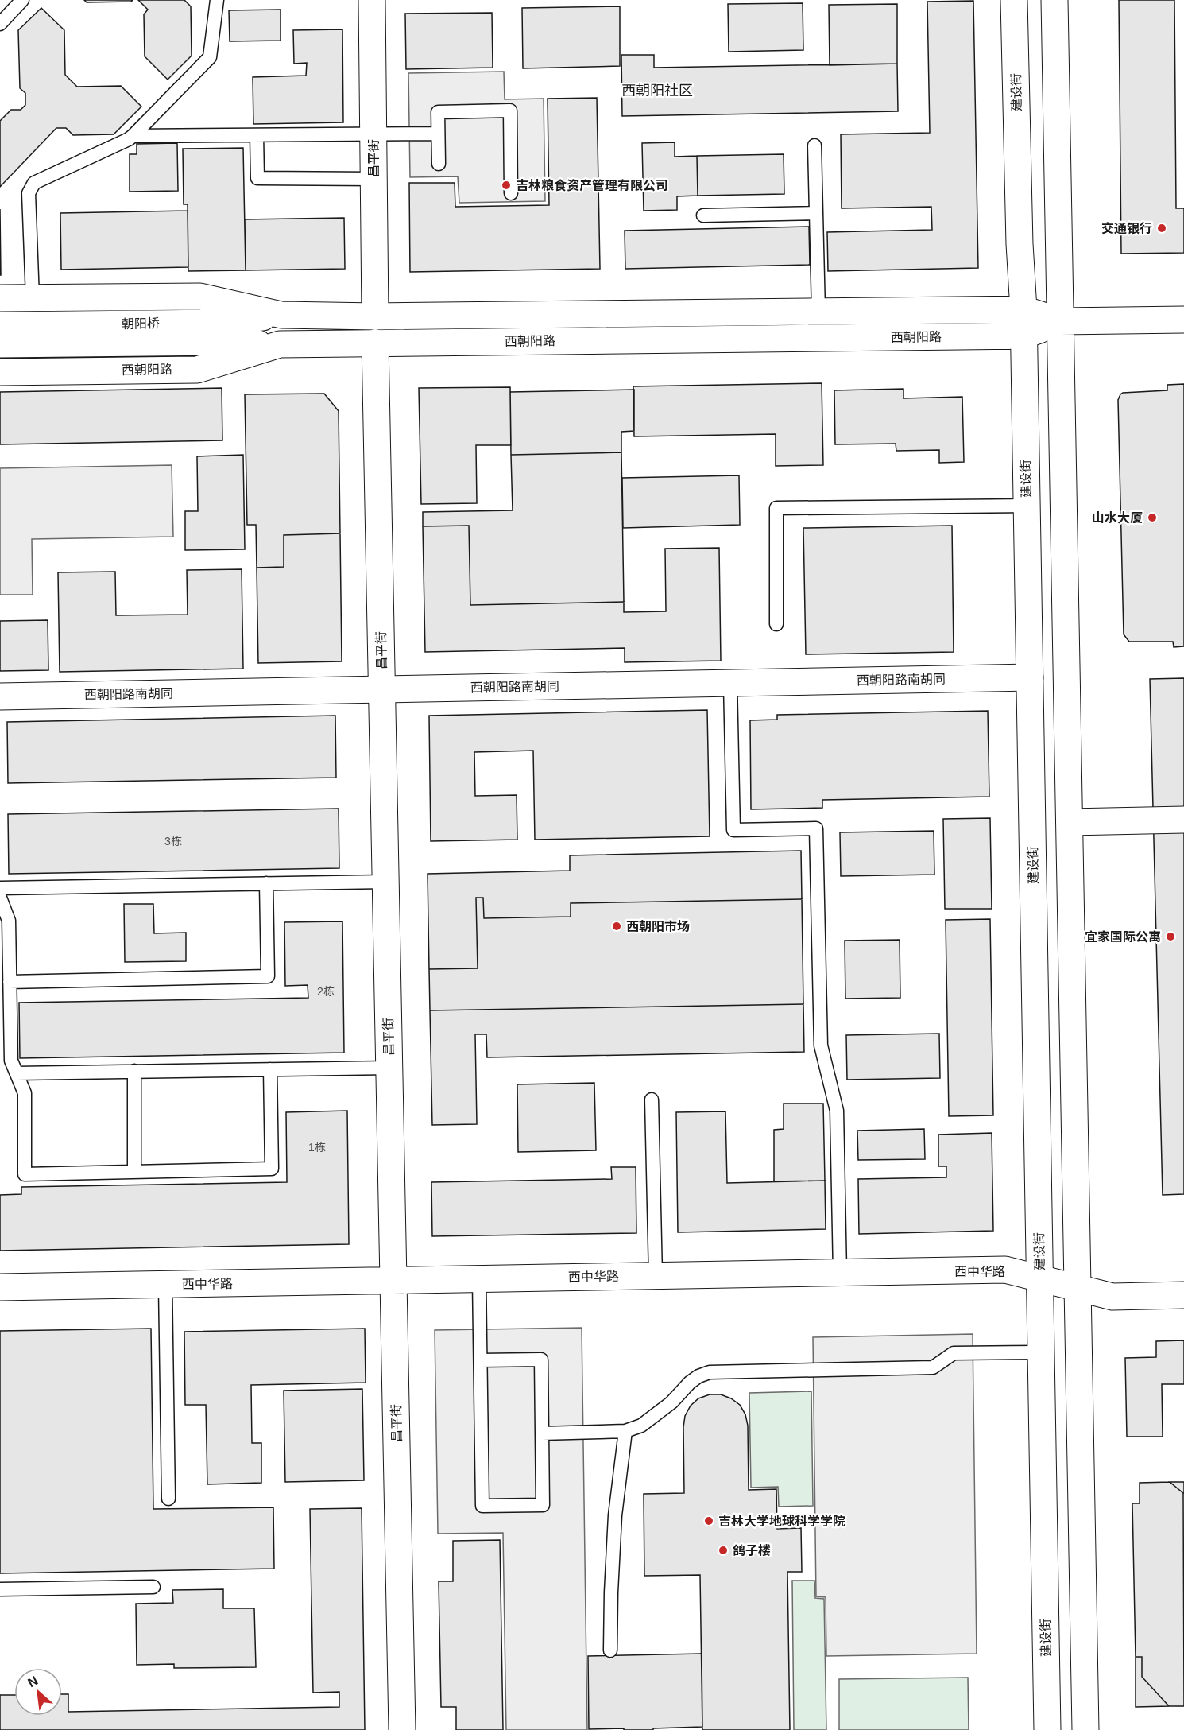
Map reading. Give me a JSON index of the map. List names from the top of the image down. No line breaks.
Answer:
{"streets":{"main road":["建设街","昌平街","朝阳桥","西朝阳路","西朝阳路南胡同","西中华路"]},"crossings":[["建设街","西朝阳路"],["建设街","西朝阳路南胡同"],["建设街","西中华路"],["昌平街","西朝阳路"],["昌平街","西朝阳路南胡同"],["昌平街","西中华路"],["朝阳桥","西朝阳路"]],"districts":["西朝阳社区"],"places":["吉林粮食资产管理有限公司","交通银行","山水大厦","西朝阳市场","宜家国际公寓","吉林大学地球科学学院","鸽子楼"],"house_numbers":["3栋","2栋","1栋"],"north":"top left"}
